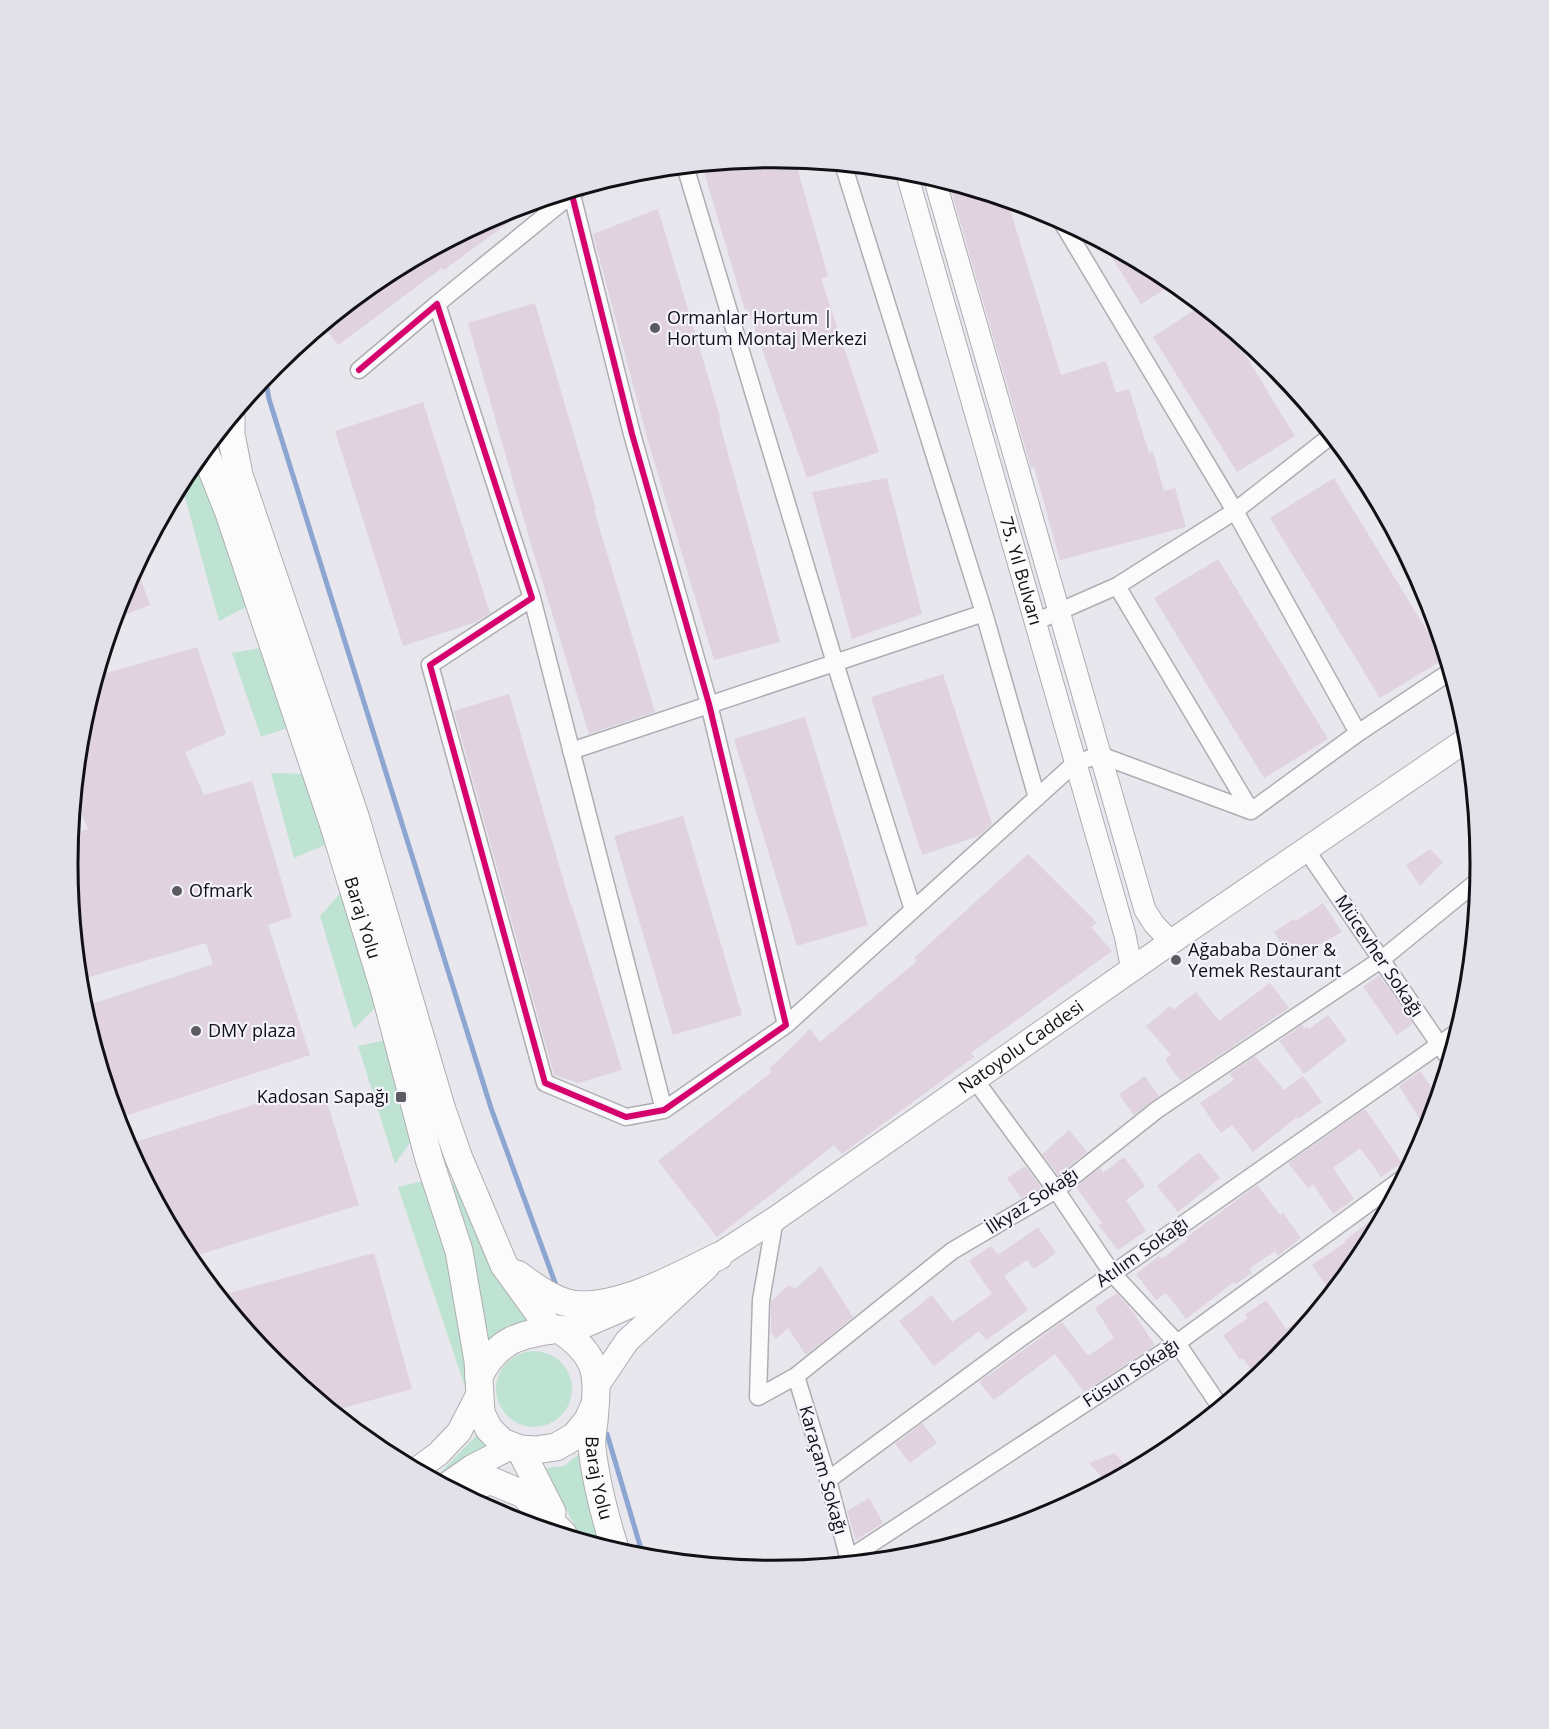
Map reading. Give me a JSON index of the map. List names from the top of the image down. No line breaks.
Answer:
{"streets":{"main road":["Baraj Yolu","Natoyolu Caddesi"],"street":["75. Yıl Bulvarı","Mücevher Sokağı","İlkyaz Sokağı","Atılım Sokağı","Füsun Sokağı","Karaçam Sokağı"]},"crossings":[["75. Yıl Bulvarı","Natoyolu Caddesi"],["Baraj Yolu","Natoyolu Caddesi"],["Mücevher Sokağı","Natoyolu Caddesi"],["Mücevher Sokağı","İlkyaz Sokağı"],["Mücevher Sokağı","Atılım Sokağı"],["Natoyolu Caddesi","İlkyaz Sokağı"],["İlkyaz Sokağı","Karaçam Sokağı"],["Atılım Sokağı","Karaçam Sokağı"]],"places":{"other":["Ormanlar Hortum | Hortum Montaj Merkezi","Ofmark","Ağababa Döner & Yemek Restaurant","DMY plaza"],"transit":["Kadosan Sapağı"]}}
